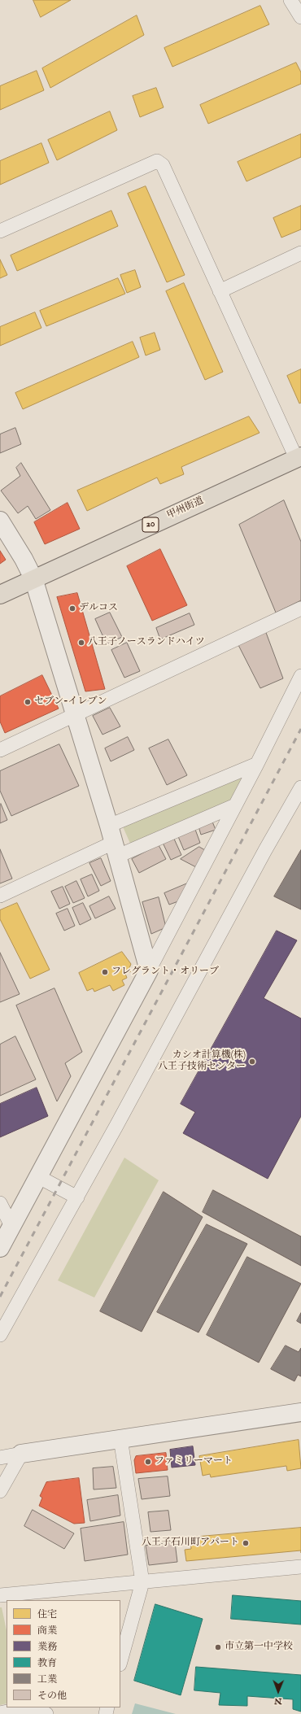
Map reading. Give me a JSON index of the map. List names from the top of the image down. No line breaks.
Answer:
{"streets":{"highway":["甲州街道","20"]},"places":["デルコス","八王子ノースランドハイツ","セブン-イレブン","フレグラント・オリーブ","カシオ計算機(株) 八王子技術センター","ファミリーマート","八王子石川町アパート","市立第一中学校"],"legend":["住宅","商業","業務","教育","工業","その他"],"north":"bottom"}
